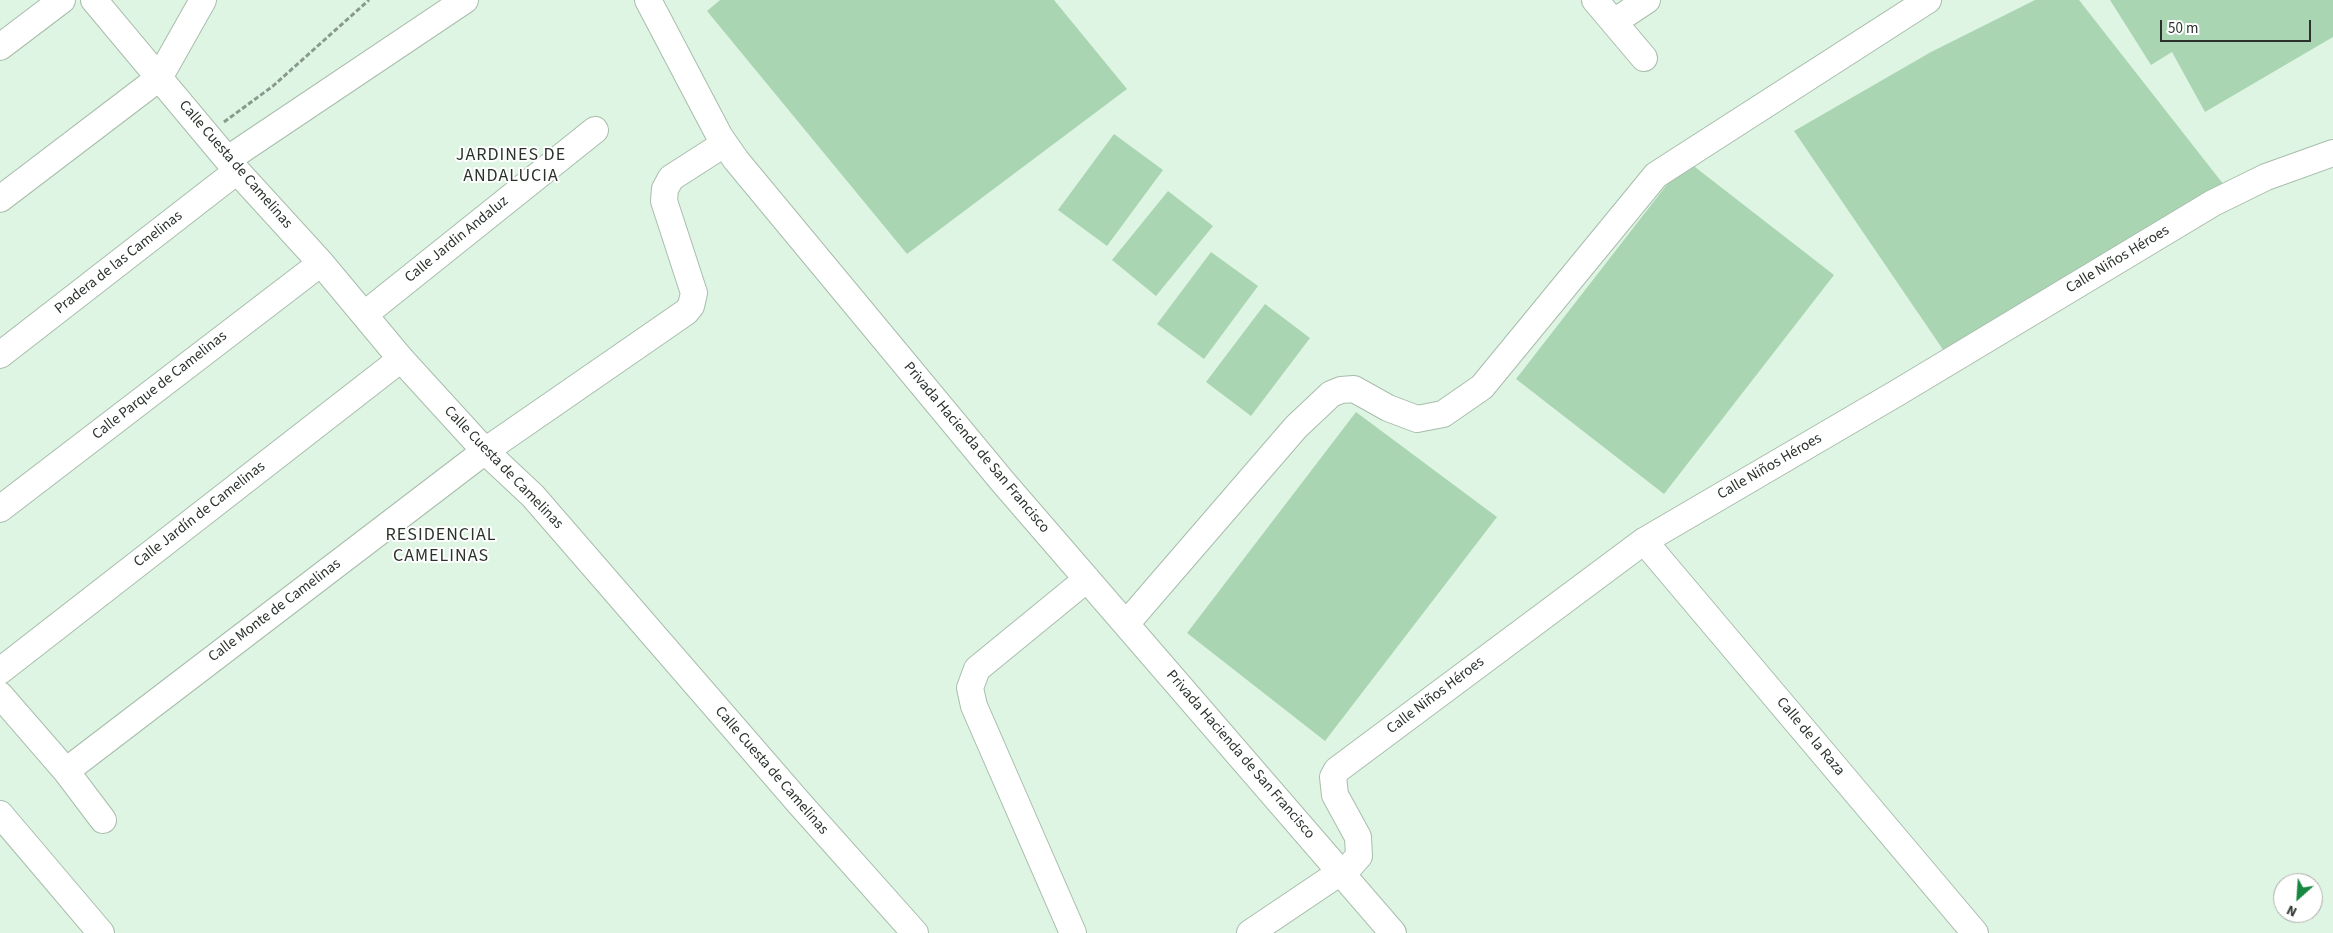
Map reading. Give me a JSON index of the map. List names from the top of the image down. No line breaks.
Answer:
{"streets":{"street":["Calle Cuesta de Camelinas","Calle Jardin Andaluz","Calle Niños Héroes","Pradera de las Camelinas","Calle Parque de Camelinas","Privada Hacienda de San Francisco","Calle Jardín de Camelinas","Calle Monte de Camelinas","Calle de la Raza"]},"crossings":[["Calle Cuesta de Camelinas","Calle Jardin Andaluz"],["Calle Cuesta de Camelinas","Pradera de las Camelinas"],["Calle Cuesta de Camelinas","Calle Parque de Camelinas"],["Calle Cuesta de Camelinas","Calle Jardín de Camelinas"],["Calle Cuesta de Camelinas","Calle Monte de Camelinas"],["Calle Niños Héroes","Privada Hacienda de San Francisco"],["Calle Niños Héroes","Calle de la Raza"],["Privada Hacienda de San Francisco","Calle Monte de Camelinas"]],"districts":["JARDINES DE ANDALUCIA","RESIDENCIAL CAMELINAS"],"scale_bar":"50 m","north":"bottom left"}
